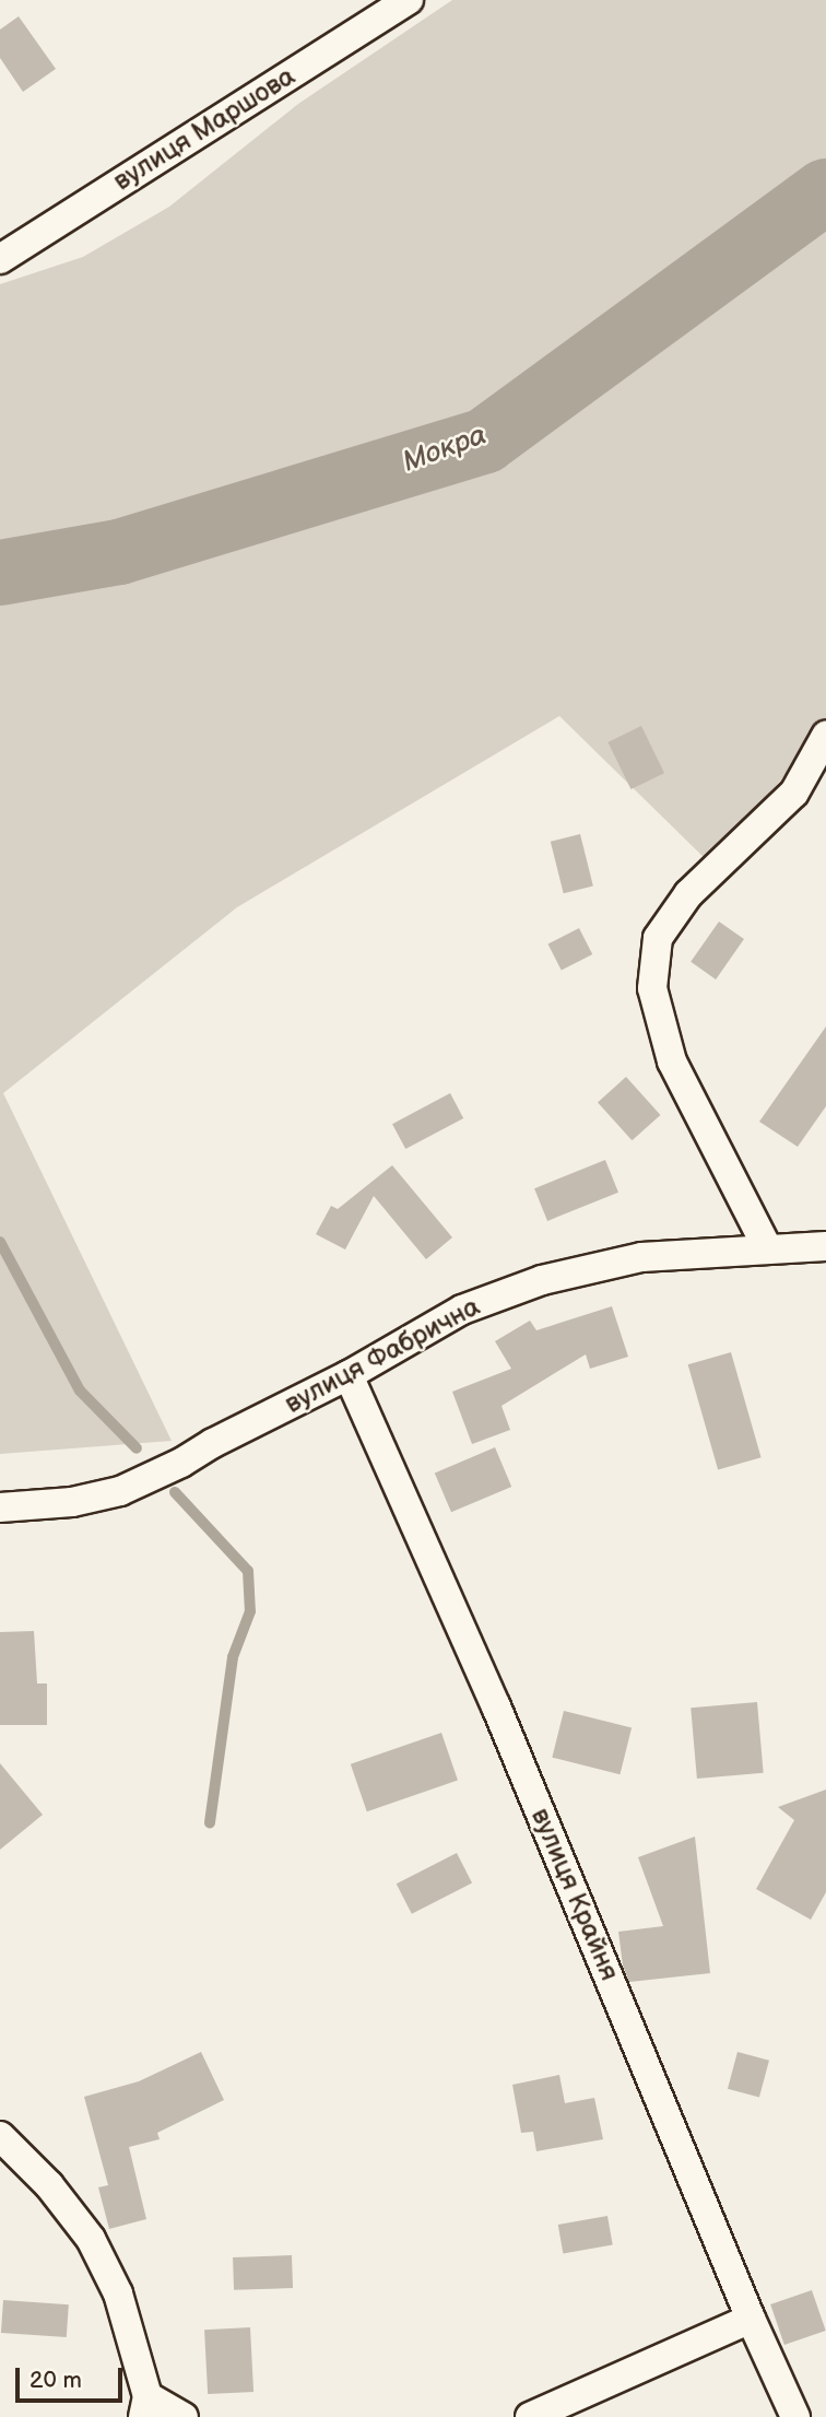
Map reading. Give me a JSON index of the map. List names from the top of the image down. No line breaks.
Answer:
{"streets":{"street":["вулиця Маршова","вулиця Фабрична","вулиця Крайня"]},"crossings":[["вулиця Фабрична","вулиця Крайня"]],"water":["Мокра"],"scale_bar":"20 m"}
